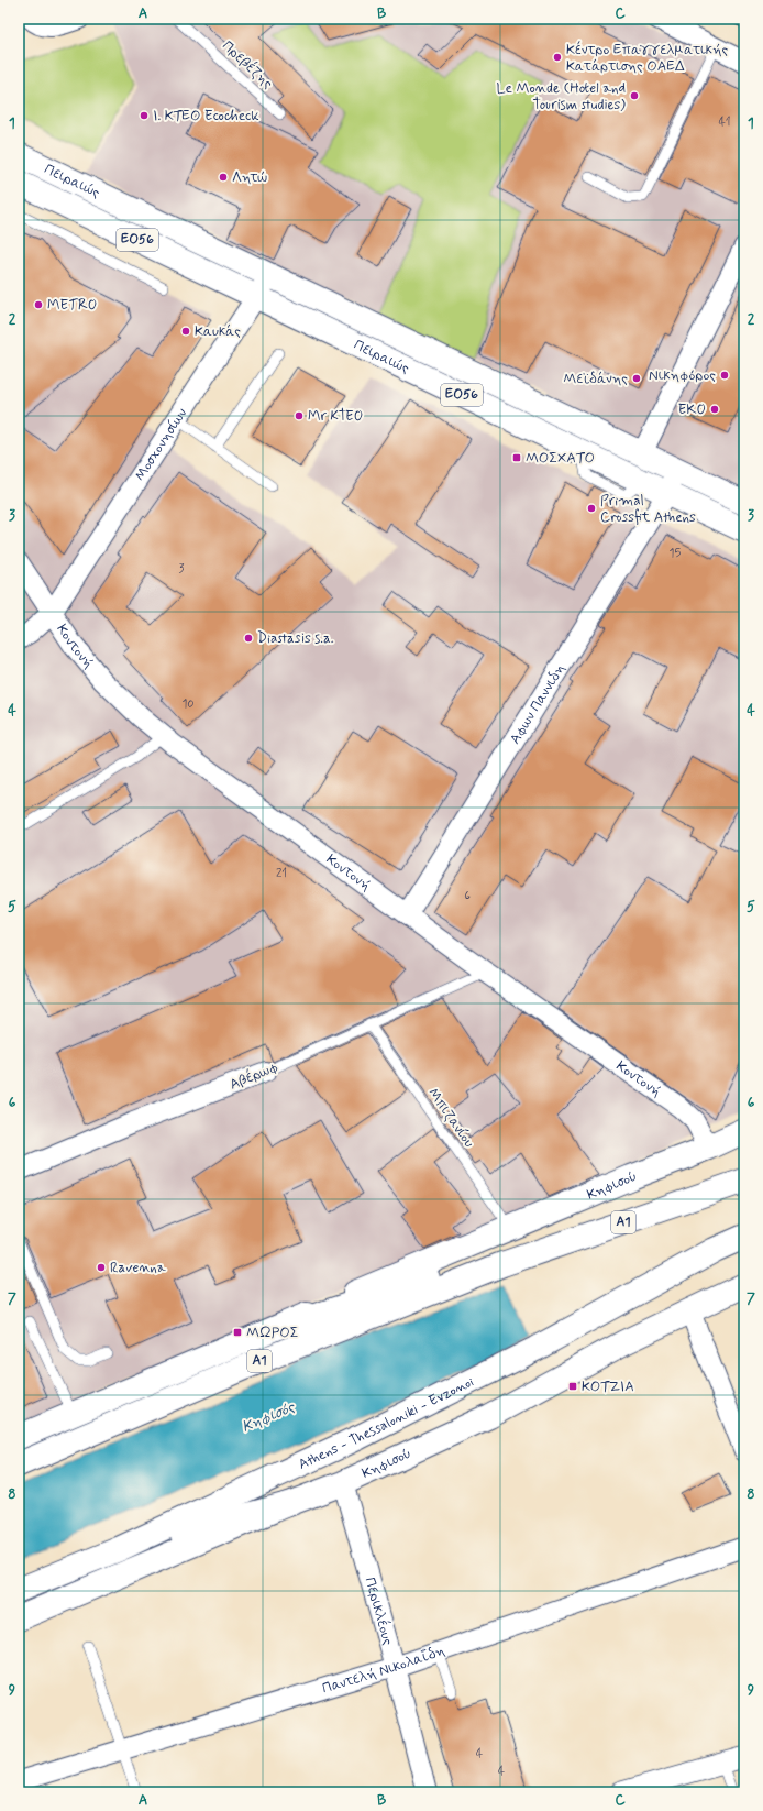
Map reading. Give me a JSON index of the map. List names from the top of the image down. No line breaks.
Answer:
{"streets":{"main road":["Πειραιώς","ΕΟ56","Κηφισού","Α1","Athens - Thessaloniki - Evzonoi"],"street":["Μοσχονησίων","Κοντονή","Αφων Παννιδη","Αβέρωφ","Περικλέους","Παντελή Νικολαΐδη"],"lane":["Πρεβέζης","Μπιζανίου"]},"crossings":[["Πειραιώς","Μοσχονησίων"],["Πειραιώς","Αφων Παννιδη"],["Μοσχονησίων","Κοντονή"],["Κοντονή","Αφων Παννιδη"],["Κοντονή","Αβέρωφ"],["Κοντονή","Κηφισού"],["Αβέρωφ","Μπιζανίου"],["Μπιζανίου","Κηφισού"],["Κηφισού","Περικλέους"],["Περικλέους","Παντελή Νικολαΐδη"]],"water":["Κηφισός"],"places":{"other":["Κέντρο Επαγγελματικής Κατάρτισης ΟΑΕΔ","Le Monde (Hotel and Tourism studies)","Ι. ΚΤΕΟ Ecocheck","Λητώ","METRO","Καυκάς","Νικηφόρος","Μεϊδάνης","EKO","Mr KTEO","Primal Crossfit Athens","Diastasis s.a.","Ravenna"],"transit":["ΜΟΣΧΑΤΟ","ΜΩΡΟΣ","ΚΟΤΖΙΑ"]},"house_numbers":["41","15","3","10","21","6","4","4"],"grid":{"columns":["A","B","C"],"rows":["1","2","3","4","5","6","7","8","9"]}}
